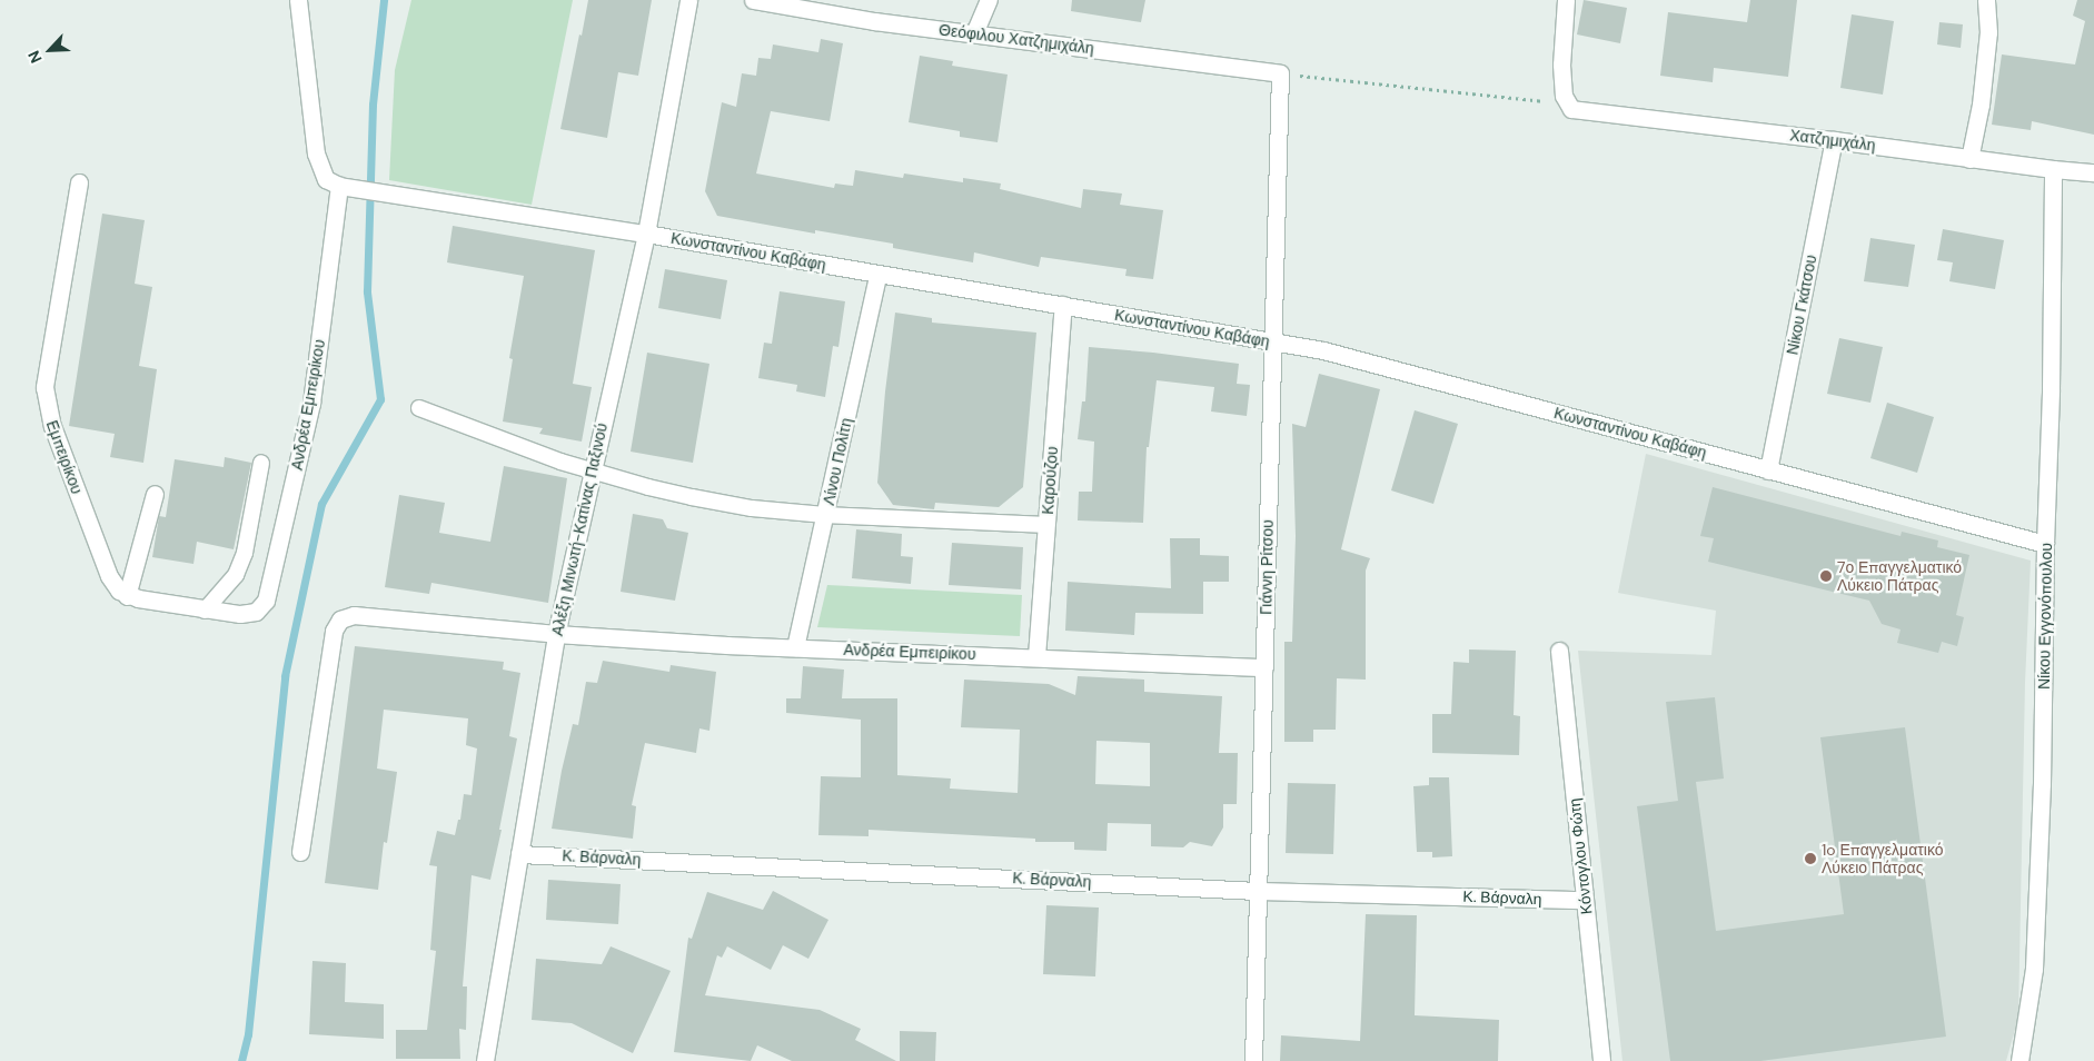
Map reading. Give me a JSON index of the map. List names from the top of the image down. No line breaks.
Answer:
{"streets":{"street":["Θεόφιλου Χατζημιχάλη","Χατζημιχάλη","Κωνσταντίνου Καβάφη","Νίκου Γκάτσου","Ανδρέα Εμπειρίκου","Εμπειρίκου","Λίνου Πολίτη","Καρούζου","Αλέξη Μινωτή-Κατίνας Παξινού","Γιάννη Ρίτσου","Νίκου Εγγονόπουλου","Κόντογλου Φώτη","Κ. Βάρναλη"]},"crossings":[["Θεόφιλου Χατζημιχάλη","Γιάννη Ρίτσου"],["Χατζημιχάλη","Νίκου Γκάτσου"],["Χατζημιχάλη","Νίκου Εγγονόπουλου"],["Κωνσταντίνου Καβάφη","Νίκου Γκάτσου"],["Κωνσταντίνου Καβάφη","Ανδρέα Εμπειρίκου"],["Κωνσταντίνου Καβάφη","Λίνου Πολίτη"],["Κωνσταντίνου Καβάφη","Καρούζου"],["Κωνσταντίνου Καβάφη","Αλέξη Μινωτή-Κατίνας Παξινού"],["Κωνσταντίνου Καβάφη","Γιάννη Ρίτσου"],["Κωνσταντίνου Καβάφη","Νίκου Εγγονόπουλου"],["Ανδρέα Εμπειρίκου","Λίνου Πολίτη"],["Ανδρέα Εμπειρίκου","Καρούζου"],["Ανδρέα Εμπειρίκου","Αλέξη Μινωτή-Κατίνας Παξινού"],["Ανδρέα Εμπειρίκου","Γιάννη Ρίτσου"],["Αλέξη Μινωτή-Κατίνας Παξινού","Κ. Βάρναλη"],["Γιάννη Ρίτσου","Κ. Βάρναλη"],["Κόντογλου Φώτη","Κ. Βάρναλη"]],"places":["7ο Επαγγελματικό Λύκειο Πάτρας","1o Επαγγελματικό Λύκειο Πάτρας"],"north":"bottom left"}
